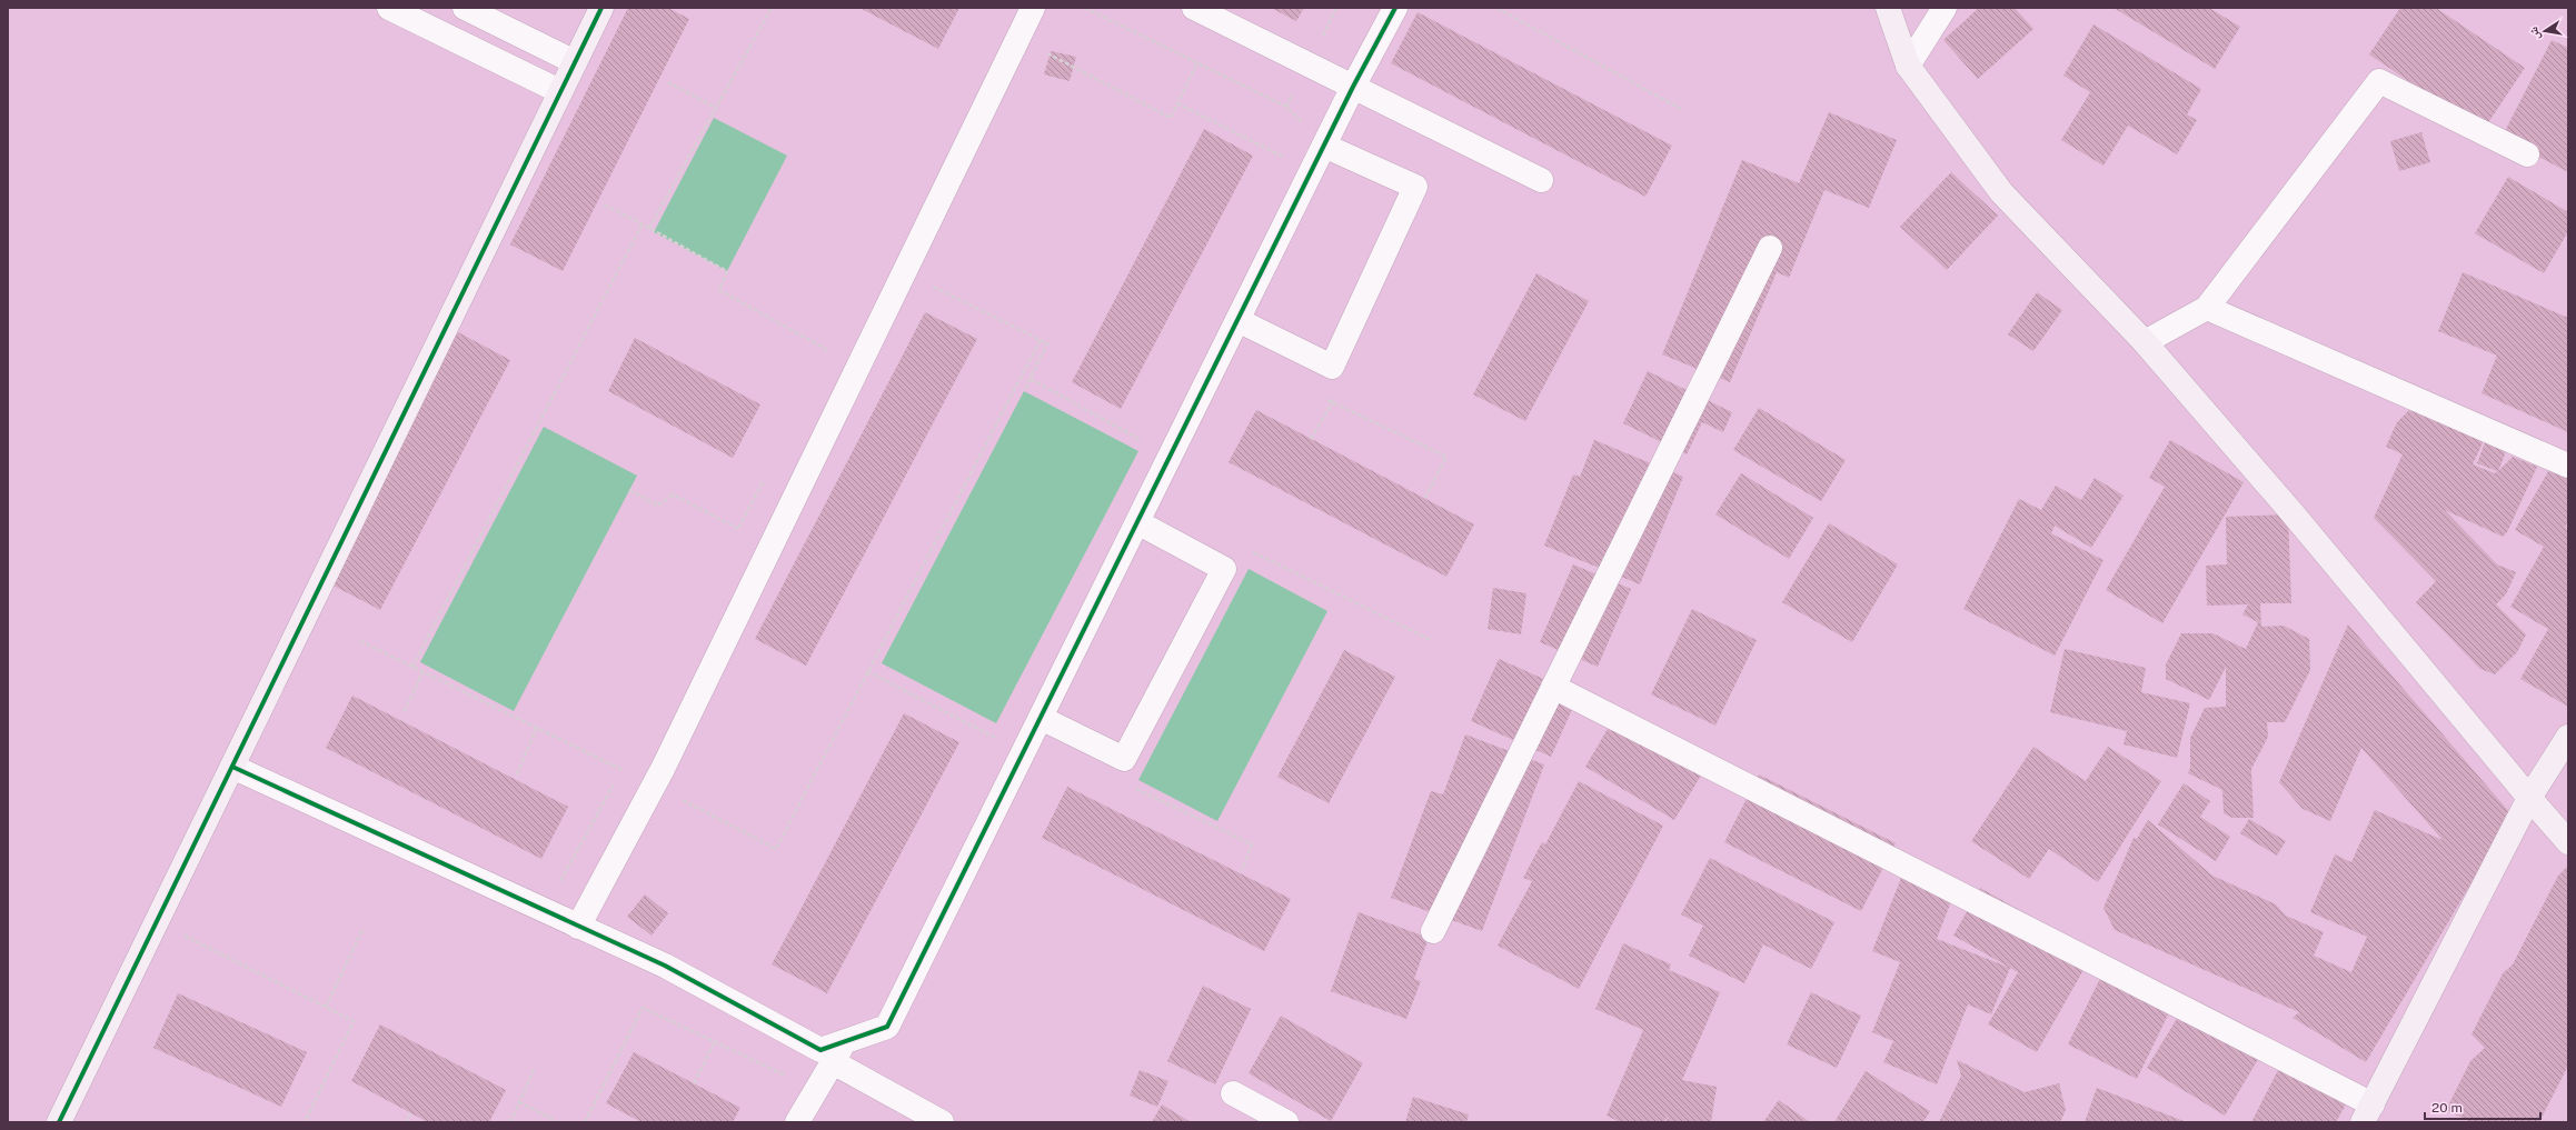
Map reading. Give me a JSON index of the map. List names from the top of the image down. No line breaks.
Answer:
{"scale_bar":"20 m","north":"left"}
